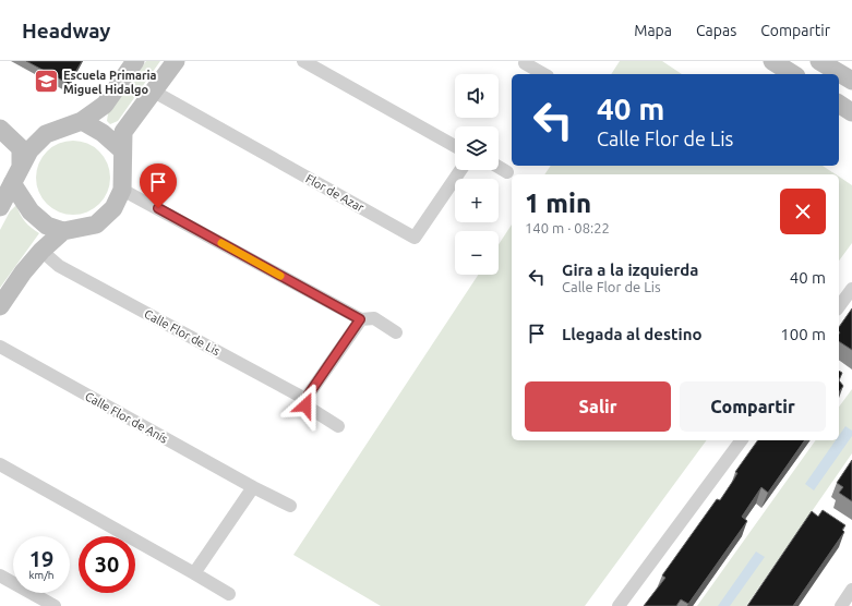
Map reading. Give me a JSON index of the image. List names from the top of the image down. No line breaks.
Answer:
{"streets":{"street":["Flor de Azar","Calle Flor de Lis","Calle Flor de Anís"]},"places":{"school or university":["Escuela Primaria Miguel Hidalgo"]},"page":{"header":"Headway","nav":["Mapa","Capas","Compartir"],"map_buttons":["+","−"],"turn":["40 m","Calle Flor de Lis"],"heading":["1 min","140 m · 08:22"],"list":[{"name":"Gira a la izquierda","note":"Calle Flor de Lis","value":"40 m"},{"name":"Llegada al destino","value":"100 m"}],"buttons":["Salir","Compartir"],"speed":"19 km/h","limit":"30"}}
